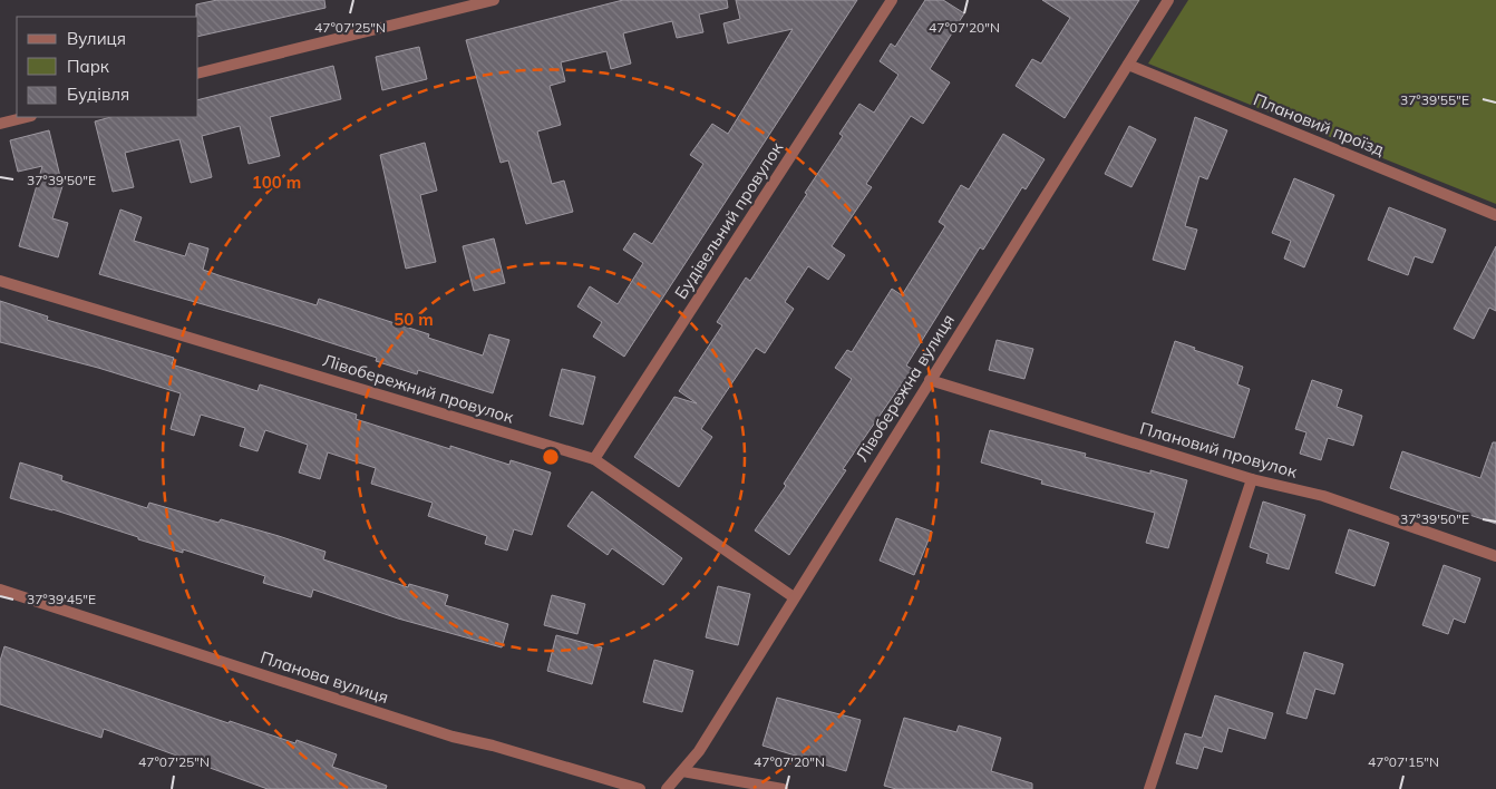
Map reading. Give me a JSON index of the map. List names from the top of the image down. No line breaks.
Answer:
{"streets":{"street":["Плановий проїзд","Будівельний провулок","Лівобережна вулиця","Лівобережний провулок","Плановий провулок","Планова вулиця"]},"crossings":[["Плановий проїзд","Лівобережна вулиця"],["Будівельний провулок","Лівобережний провулок"],["Лівобережна вулиця","Лівобережний провулок"],["Лівобережна вулиця","Плановий провулок"]],"legend":["Вулиця","Парк","Будівля"],"coordinates":["47°07'25\"N","47°07'20\"N","37°39'55\"E","37°39'50\"E","37°39'45\"E","47°07'15\"N"],"rings":["100 m","50 m"]}
